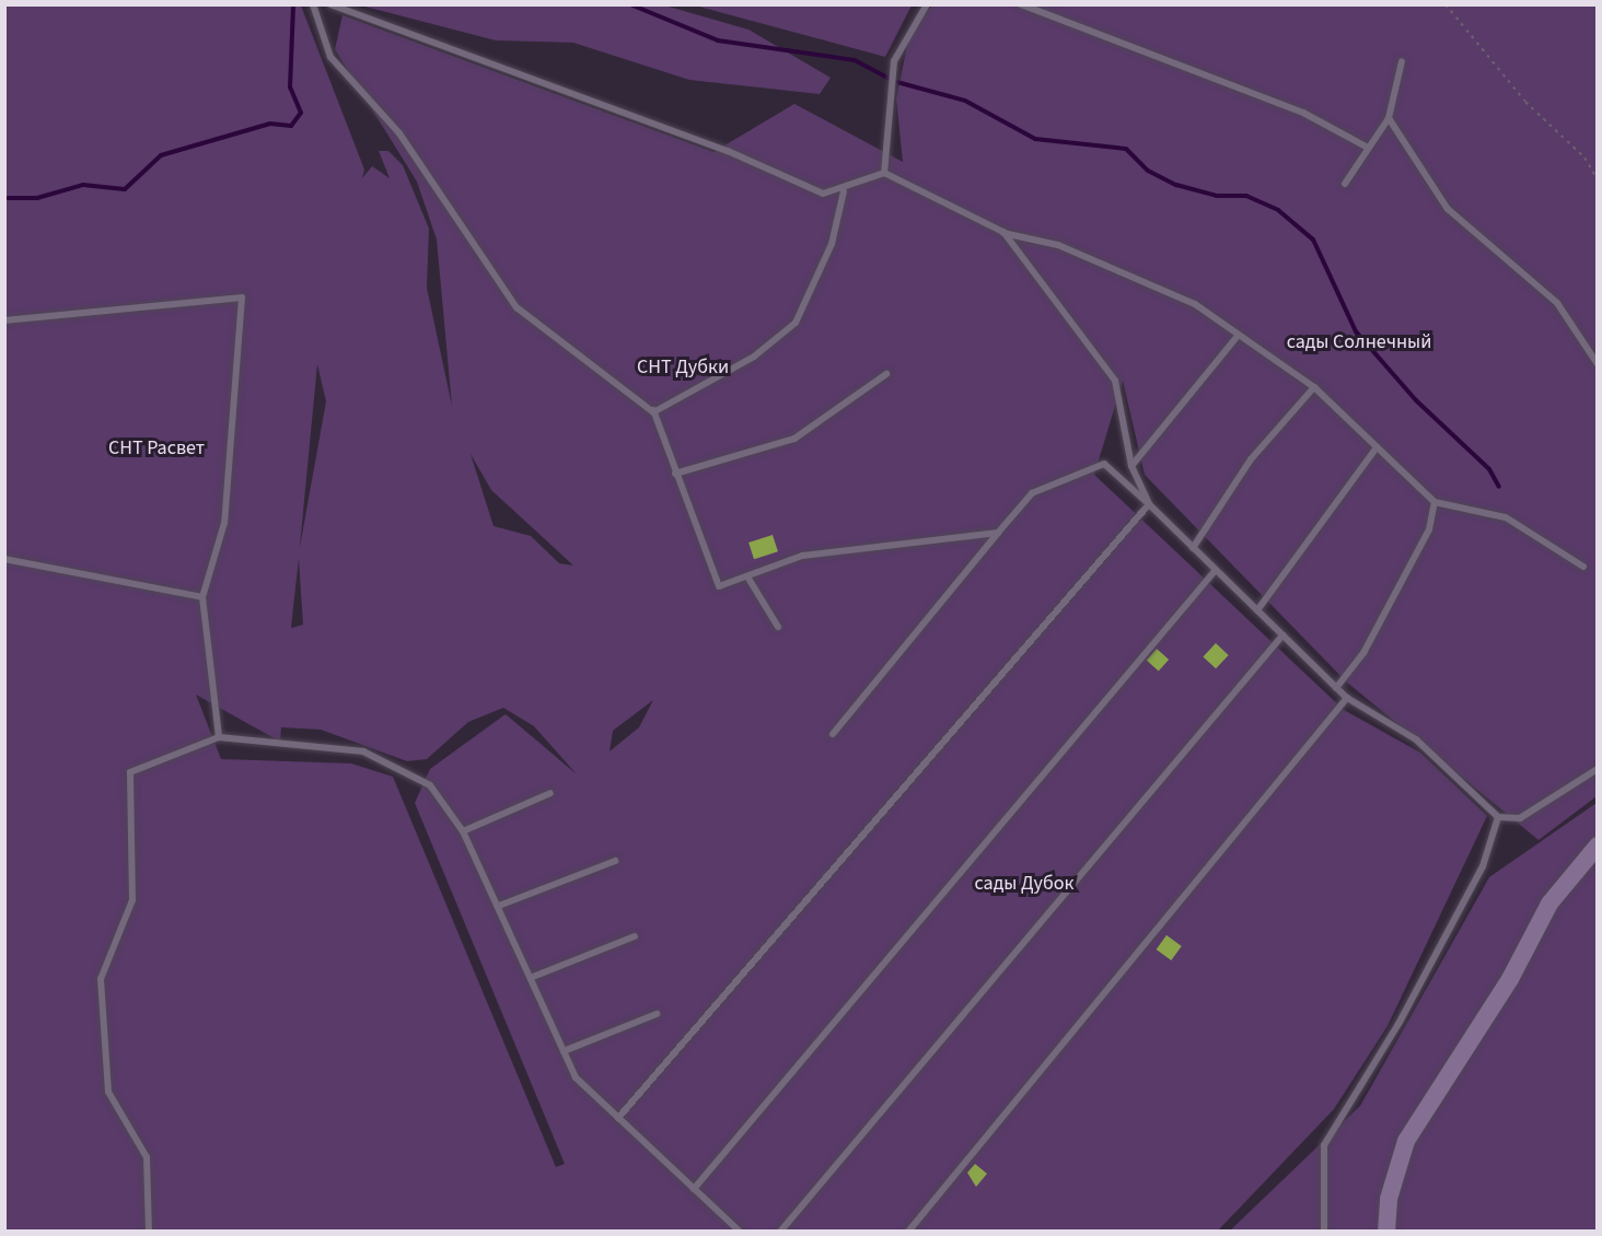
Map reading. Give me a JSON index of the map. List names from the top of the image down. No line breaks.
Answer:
{"parks":["сады Солнечный","СНТ Дубки","СНТ Расвет","сады Дубок"]}
